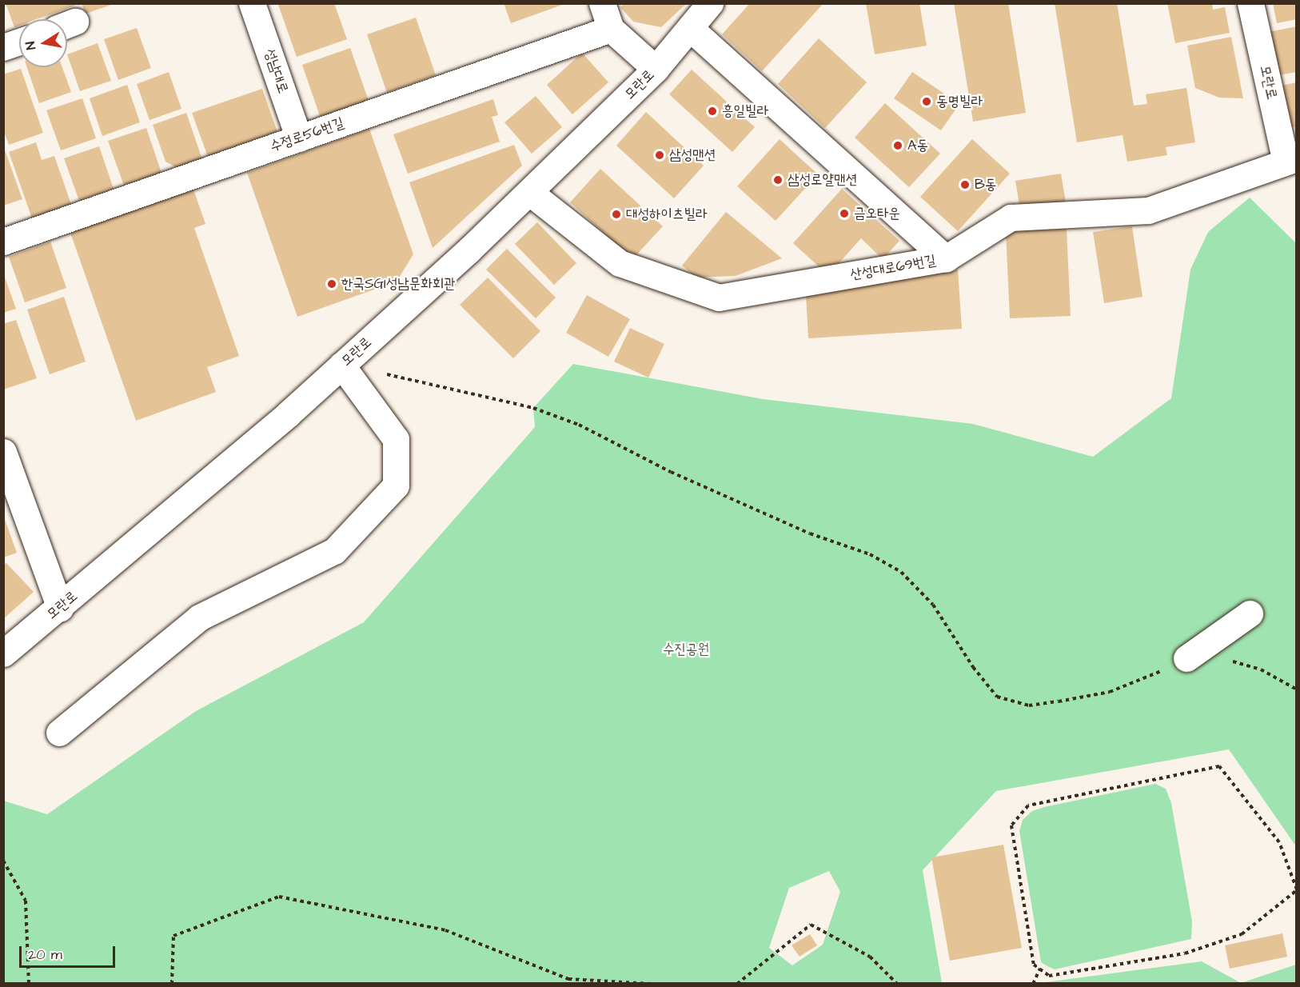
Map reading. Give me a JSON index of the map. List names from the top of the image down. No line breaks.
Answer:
{"streets":{"street":["성남대로","모란로","수정로56번길","산성대로69번길"]},"crossings":[["성남대로","수정로56번길"],["모란로","산성대로69번길"]],"parks":["수진공원"],"places":["동명빌라","흥일빌라","A동","삼성맨션","삼성로얄맨션","B동","금오타운","대성하이츠빌라","한국SGI성남문화회관"],"scale_bar":"20 m","north":"left"}
